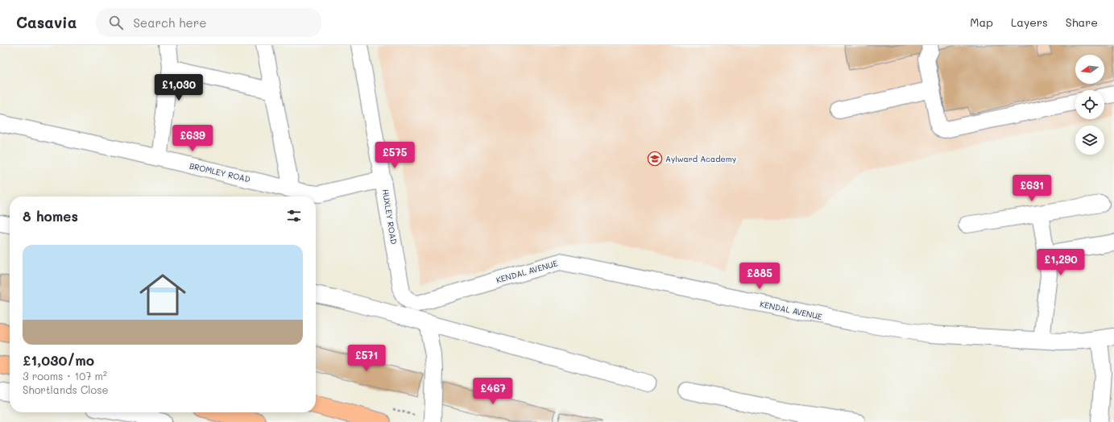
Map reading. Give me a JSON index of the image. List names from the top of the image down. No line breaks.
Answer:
{"streets":{"street":["BROMLEY ROAD","HUXLEY ROAD","KENDAL AVENUE"]},"crossings":[["BROMLEY ROAD","HUXLEY ROAD"],["HUXLEY ROAD","KENDAL AVENUE"]],"places":{"school or university":["Aylward Academy"]},"north":"left","page":{"header":"Casavia","search":"Search here","nav":["Map","Layers","Share"],"price":["£1,030","£639","£575","£631","£1,290","£885","£571","£467"],"heading":"8 homes","list":[{"name":"£1,030/mo","note":"3 rooms · 107 m² · Shortlands Close"}]}}
